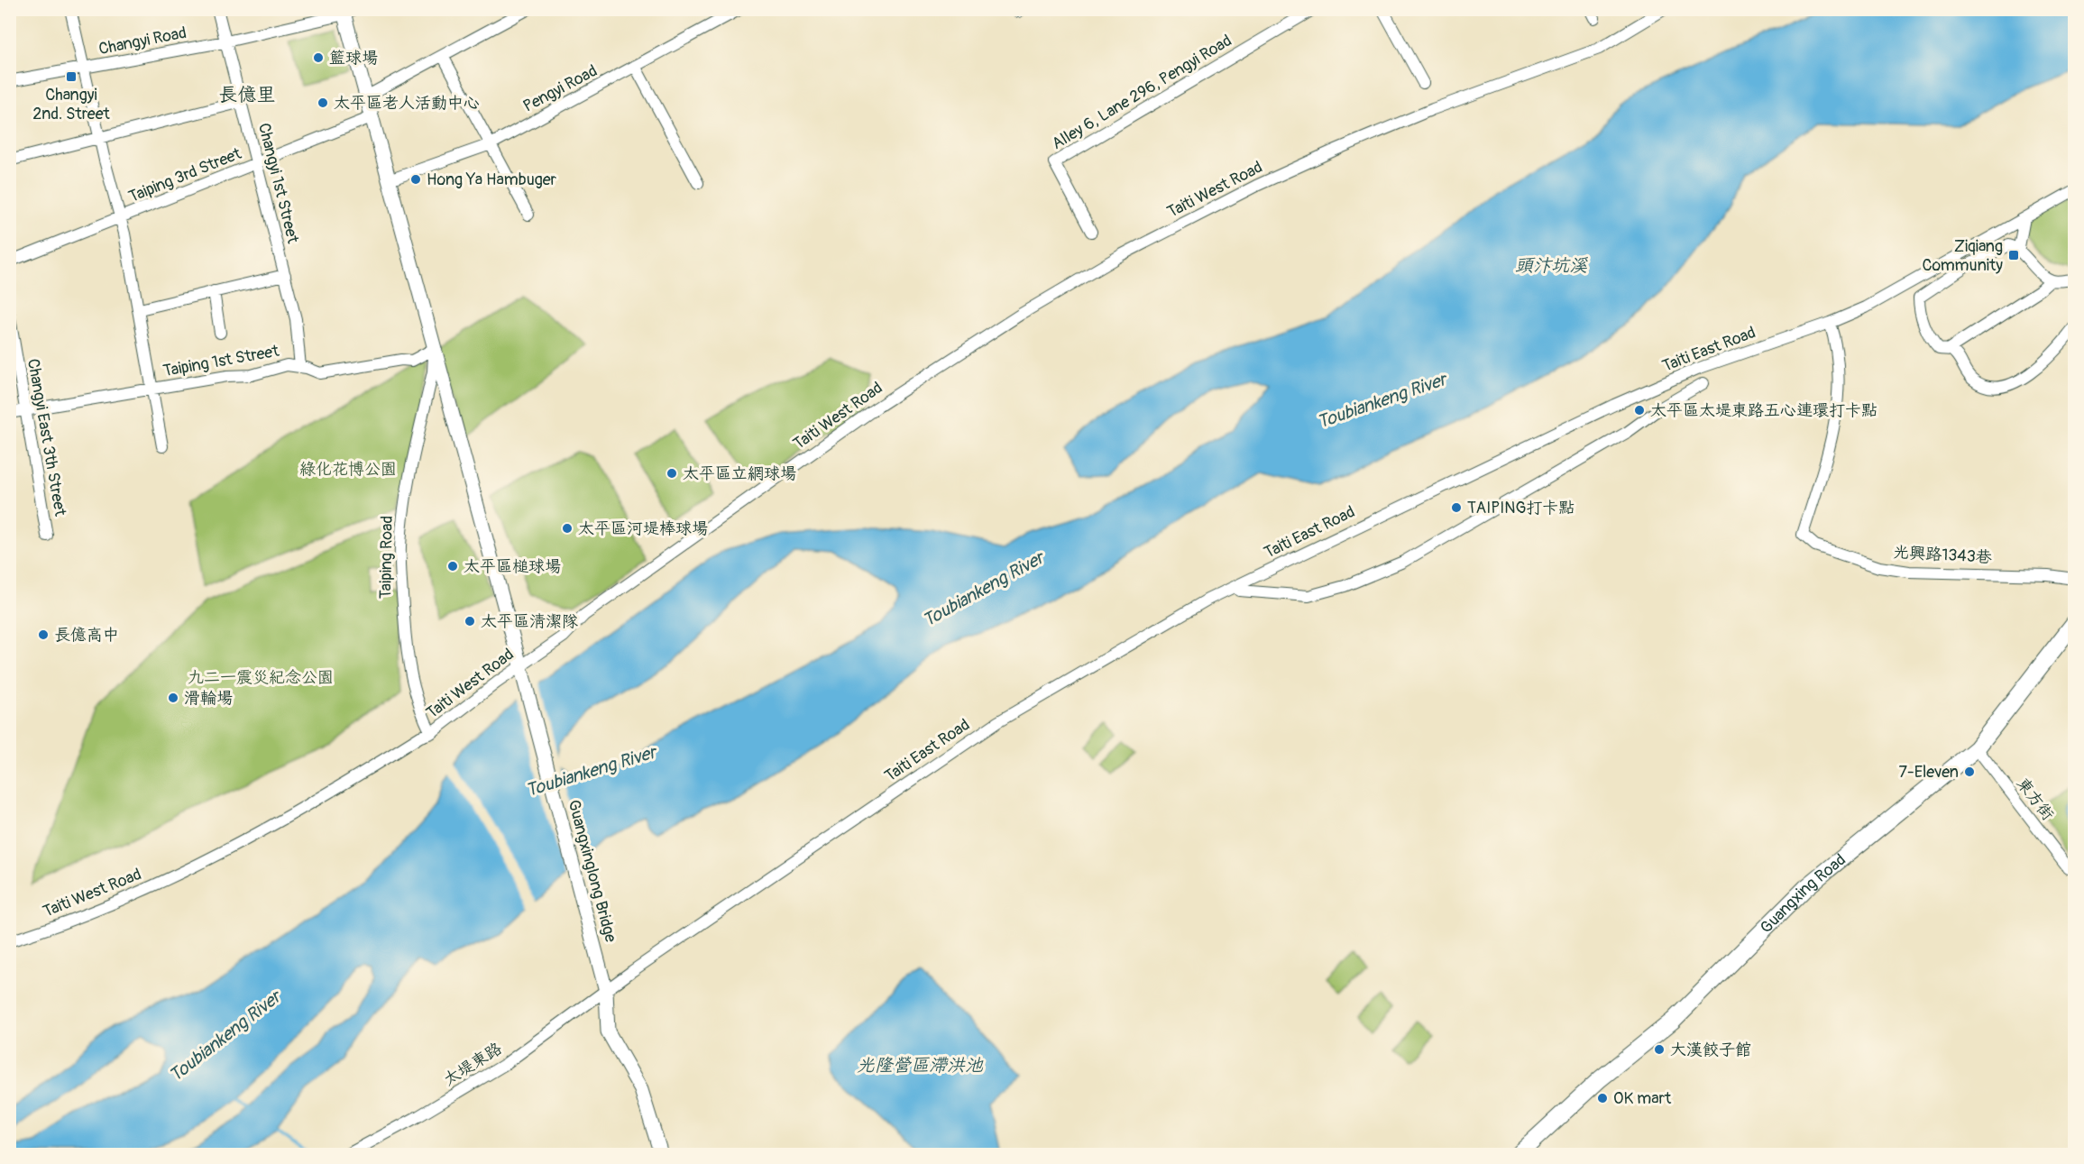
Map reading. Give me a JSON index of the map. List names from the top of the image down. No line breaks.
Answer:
{"streets":{"main road":["Guangxing Road"],"street":["Changyi Road","Pengyi Road","Alley 6, Lane 296, Pengyi Road","Taiping 3rd Street","Changyi 1st Street","Taiti West Road","Taiti East Road","Taiping 1st Street","Changyi East 3th Street","光興路1343巷","Taiping Road","東方街","Guangxinglong Bridge","太堤東路"]},"crossings":[["Changyi Road","Changyi 1st Street"],["Changyi Road","Taiping Road"],["Pengyi Road","Taiping Road"],["Taiping 3rd Street","Changyi 1st Street"],["Taiping 3rd Street","Taiping Road"],["Changyi 1st Street","Taiping 1st Street"],["Taiti West Road","Taiping Road"],["Taiti West Road","Guangxinglong Bridge"],["Taiti East Road","光興路1343巷"],["Taiti East Road","Guangxinglong Bridge"],["Taiti East Road","太堤東路"],["Taiping 1st Street","Changyi East 3th Street"],["Taiping 1st Street","Taiping Road"],["Taiping Road","Guangxinglong Bridge"],["東方街","Guangxing Road"],["Guangxinglong Bridge","太堤東路"]],"districts":["長億里"],"water":["頭汴坑溪","Toubiankeng River","光隆營區滯洪池"],"parks":["綠化花博公園","九二一震災紀念公園"],"places":{"other":["籃球場","太平區老人活動中心","Hong Ya Hambuger","太平區太堤東路五心連環打卡點","太平區立網球場","TAIPING打卡點","太平區河堤棒球場","太平區槌球場","太平區清潔隊","長億高中","滑輪場","7-Eleven","大漢餃子館","OK mart"],"transit":["Changyi 2nd. Street","Ziqiang Community"]}}
